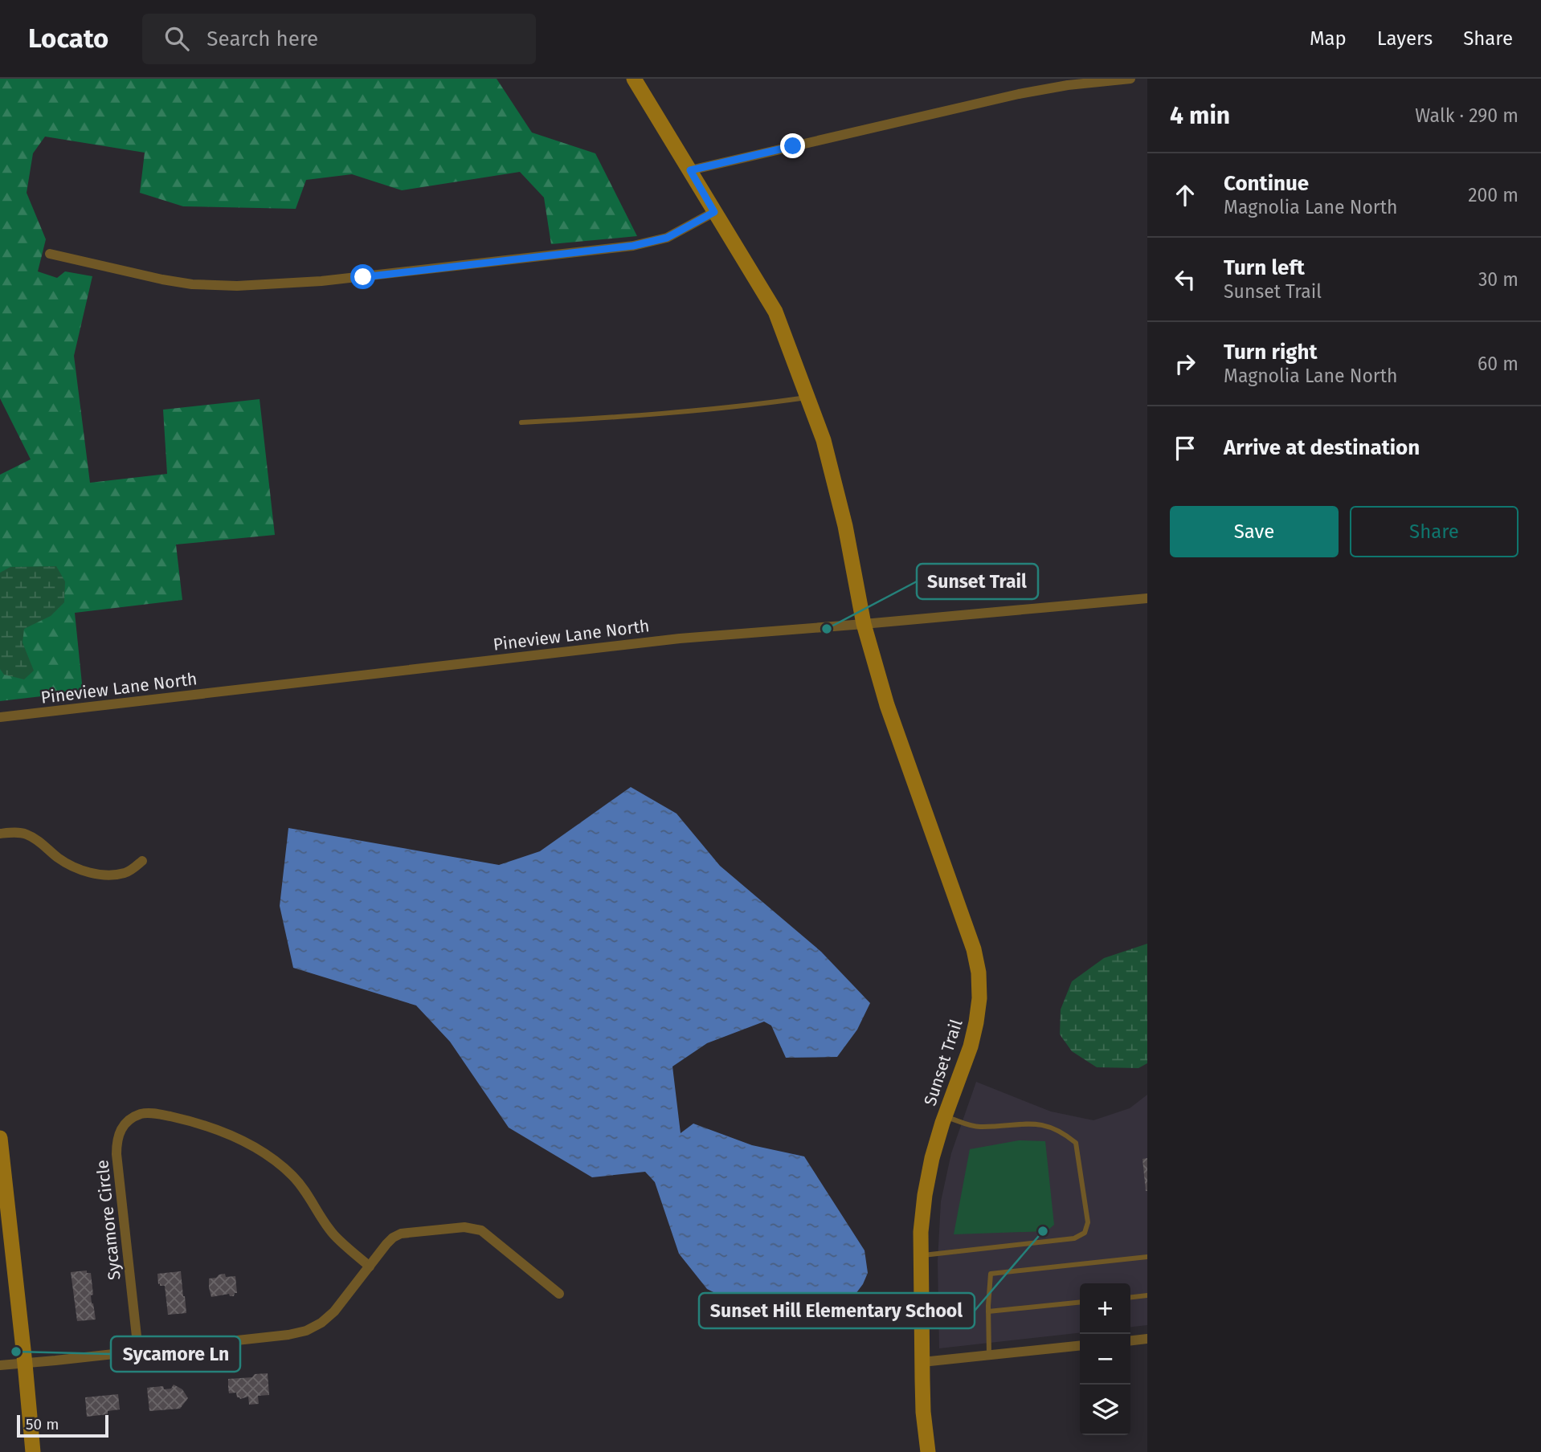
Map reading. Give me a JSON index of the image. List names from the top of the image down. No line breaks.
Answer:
{"streets":{"street":["Pineview Lane North","Sunset Trail","Sycamore Circle"]},"crossings":[["Pineview Lane North","Sunset Trail"]],"places":["Sunset Trail","Sunset Hill Elementary School","Sycamore Ln"],"scale_bar":"50 m","page":{"header":"Locato","search":"Search here","nav":["Map","Layers","Share"],"heading":["4 min","Walk · 290 m"],"list":[["Continue","Magnolia Lane North","200 m"],["Turn left","Sunset Trail","30 m"],["Turn right","Magnolia Lane North","60 m"],"Arrive at destination"],"buttons":["Save","Share"],"map_buttons":["+","−"],"scale":"50 m"}}
